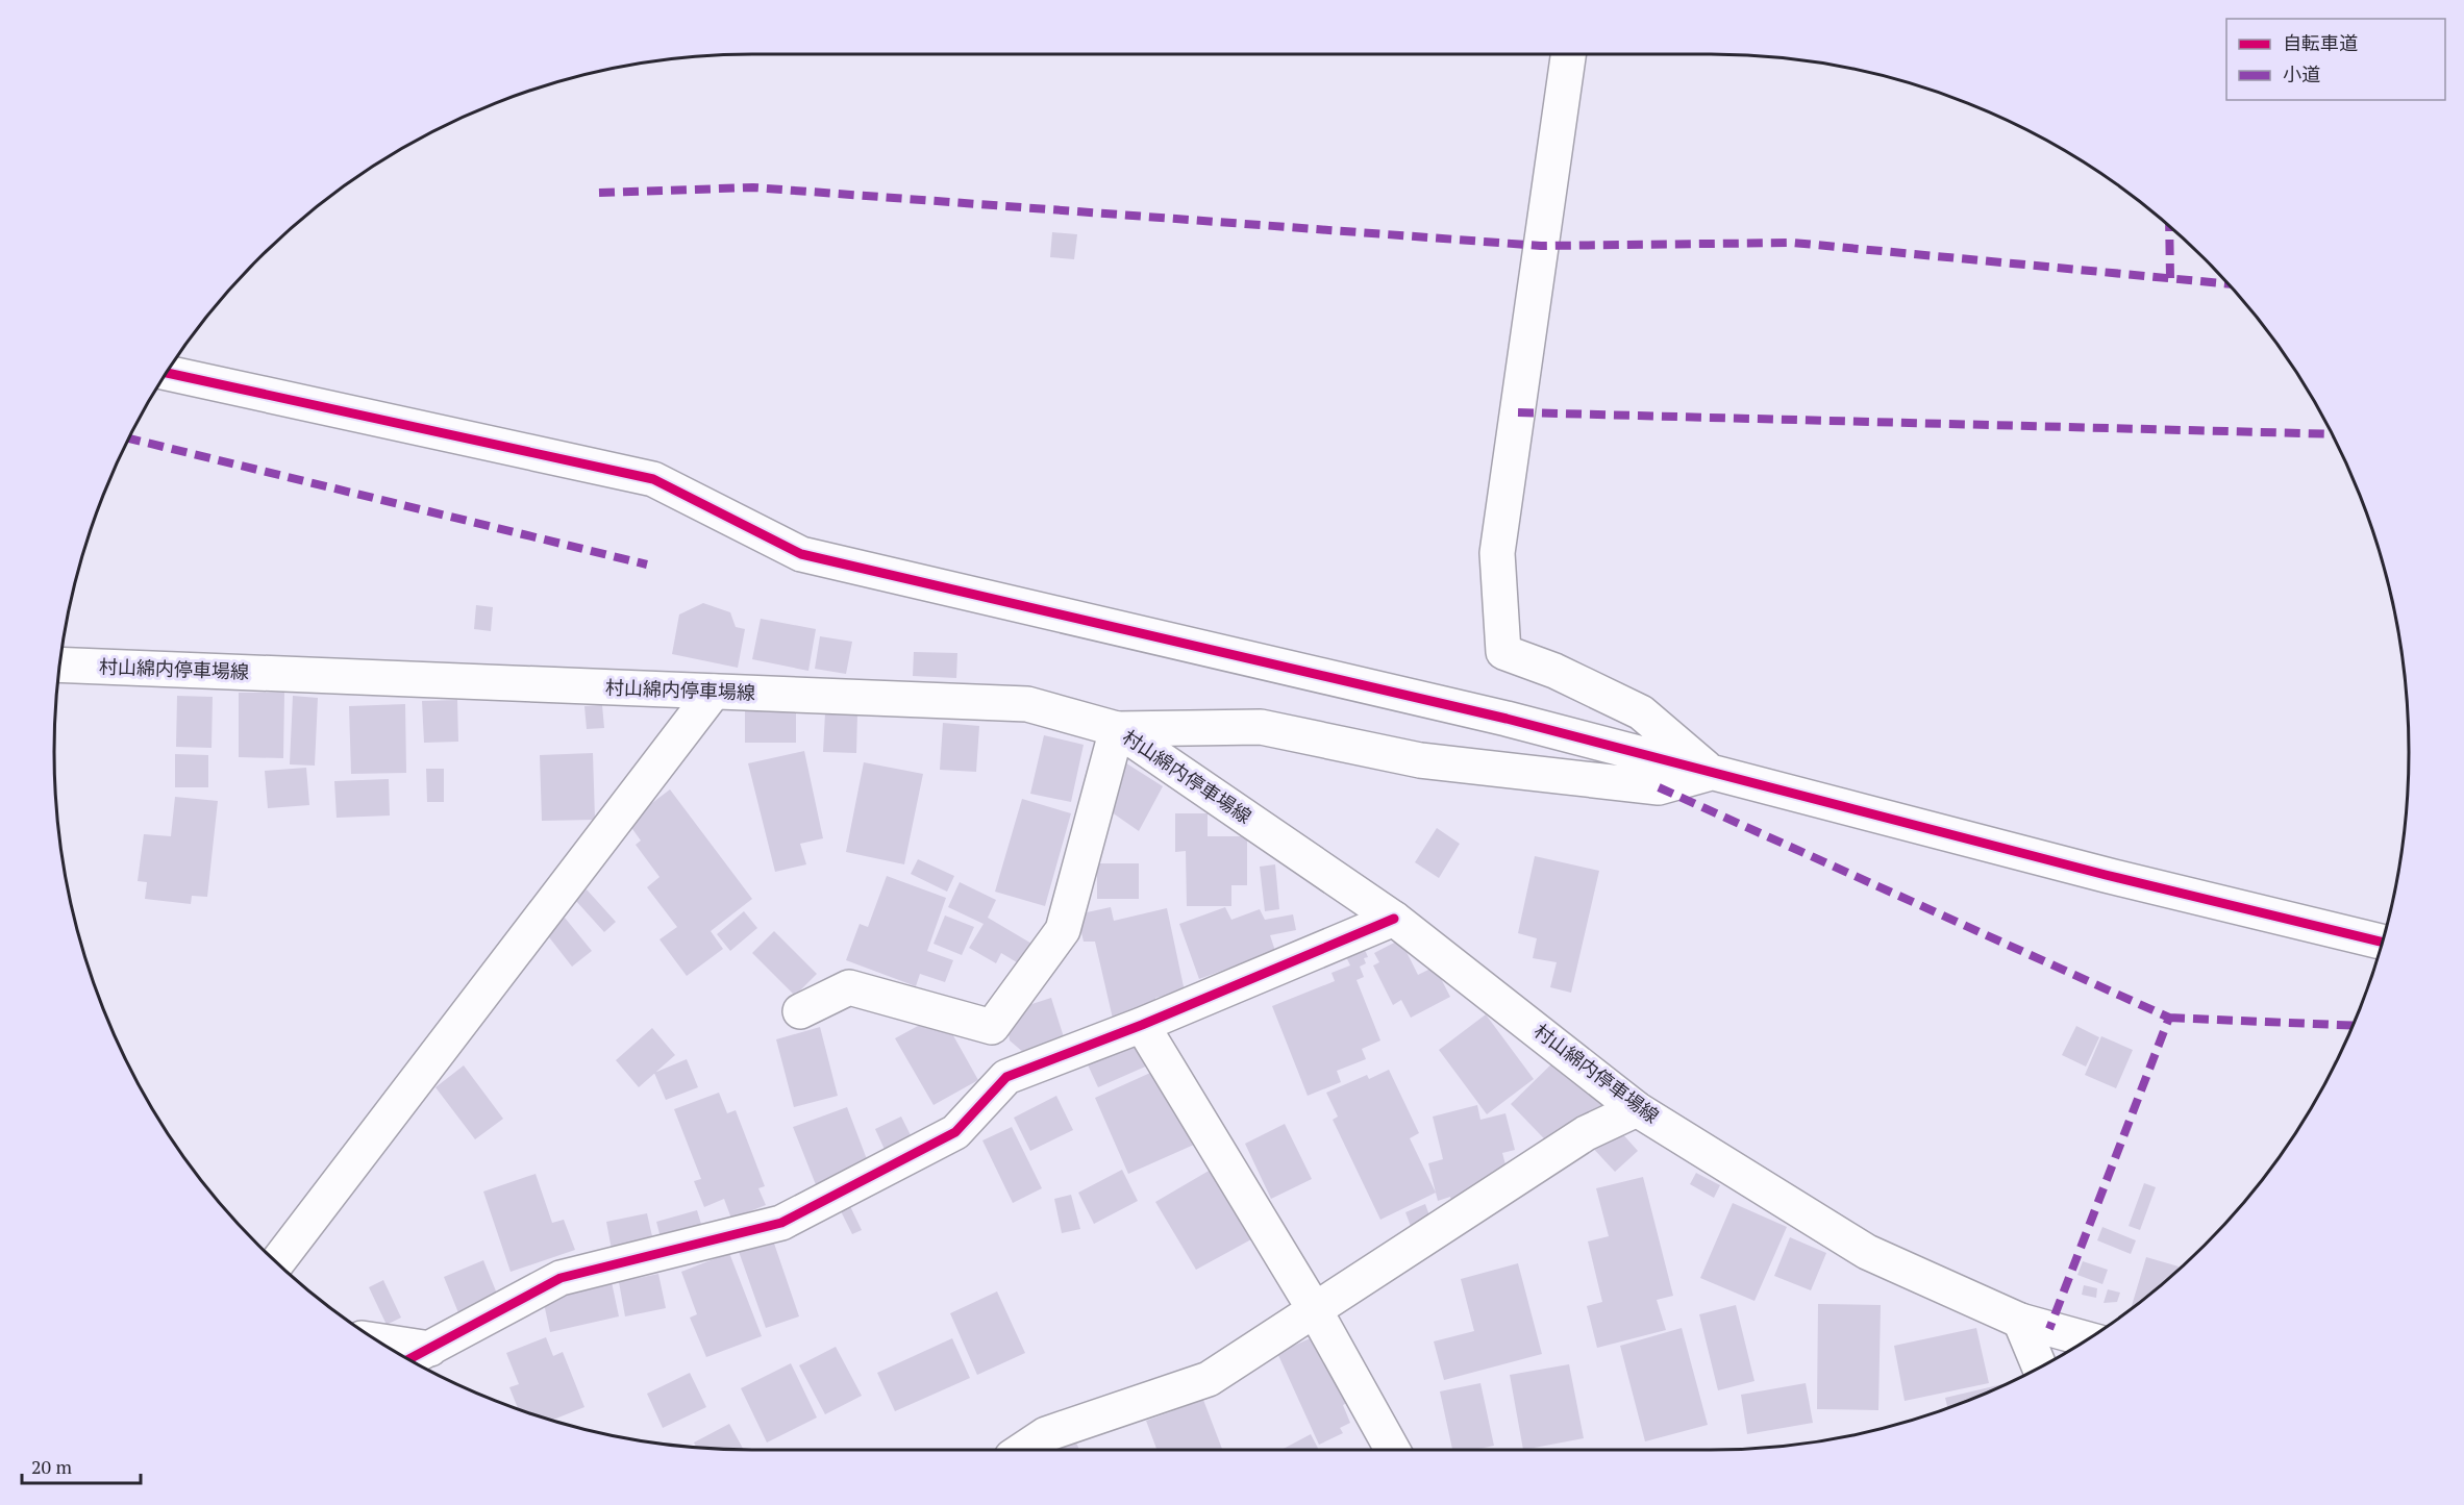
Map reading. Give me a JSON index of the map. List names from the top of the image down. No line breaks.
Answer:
{"streets":{"street":["村山綿内停車場線"]},"legend":["自転車道","小道"],"scale_bar":"20 m"}
